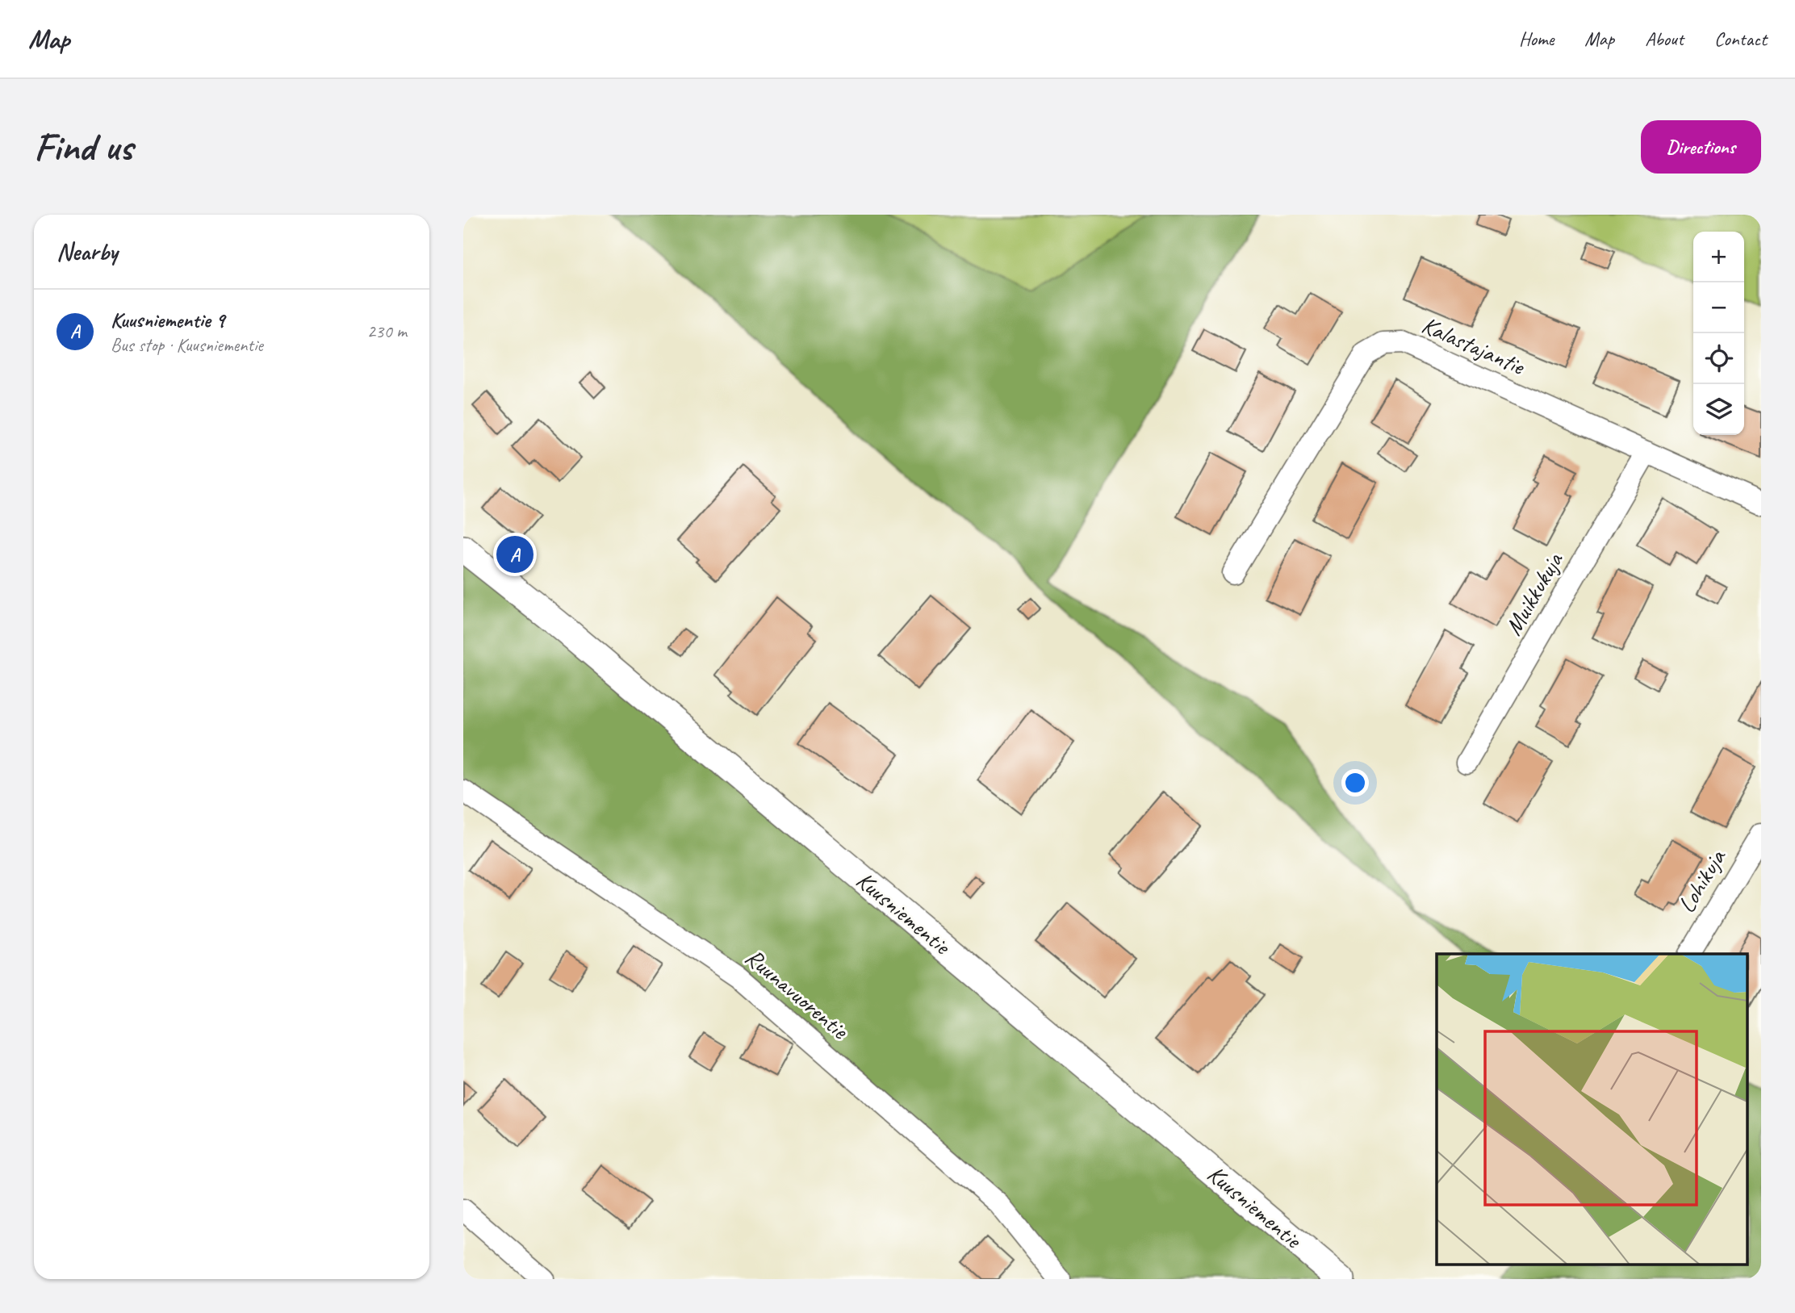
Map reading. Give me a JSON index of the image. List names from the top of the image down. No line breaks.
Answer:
{"streets":{"street":["Kalastajantie","Muikkukuja","Lohikuja","Kuusniementie","Ruunavuorentie"]},"crossings":[["Kalastajantie","Muikkukuja"]],"page":{"header":"Map","nav":["Home","Map","About","Contact"],"buttons":"Directions","title":"Find us","heading":"Nearby","map_buttons":["+","−"],"list":[{"mark":"A","name":"Kuusniementie 9","note":"Bus stop · Kuusniementie","value":"230 m"}],"pins":"A"}}
